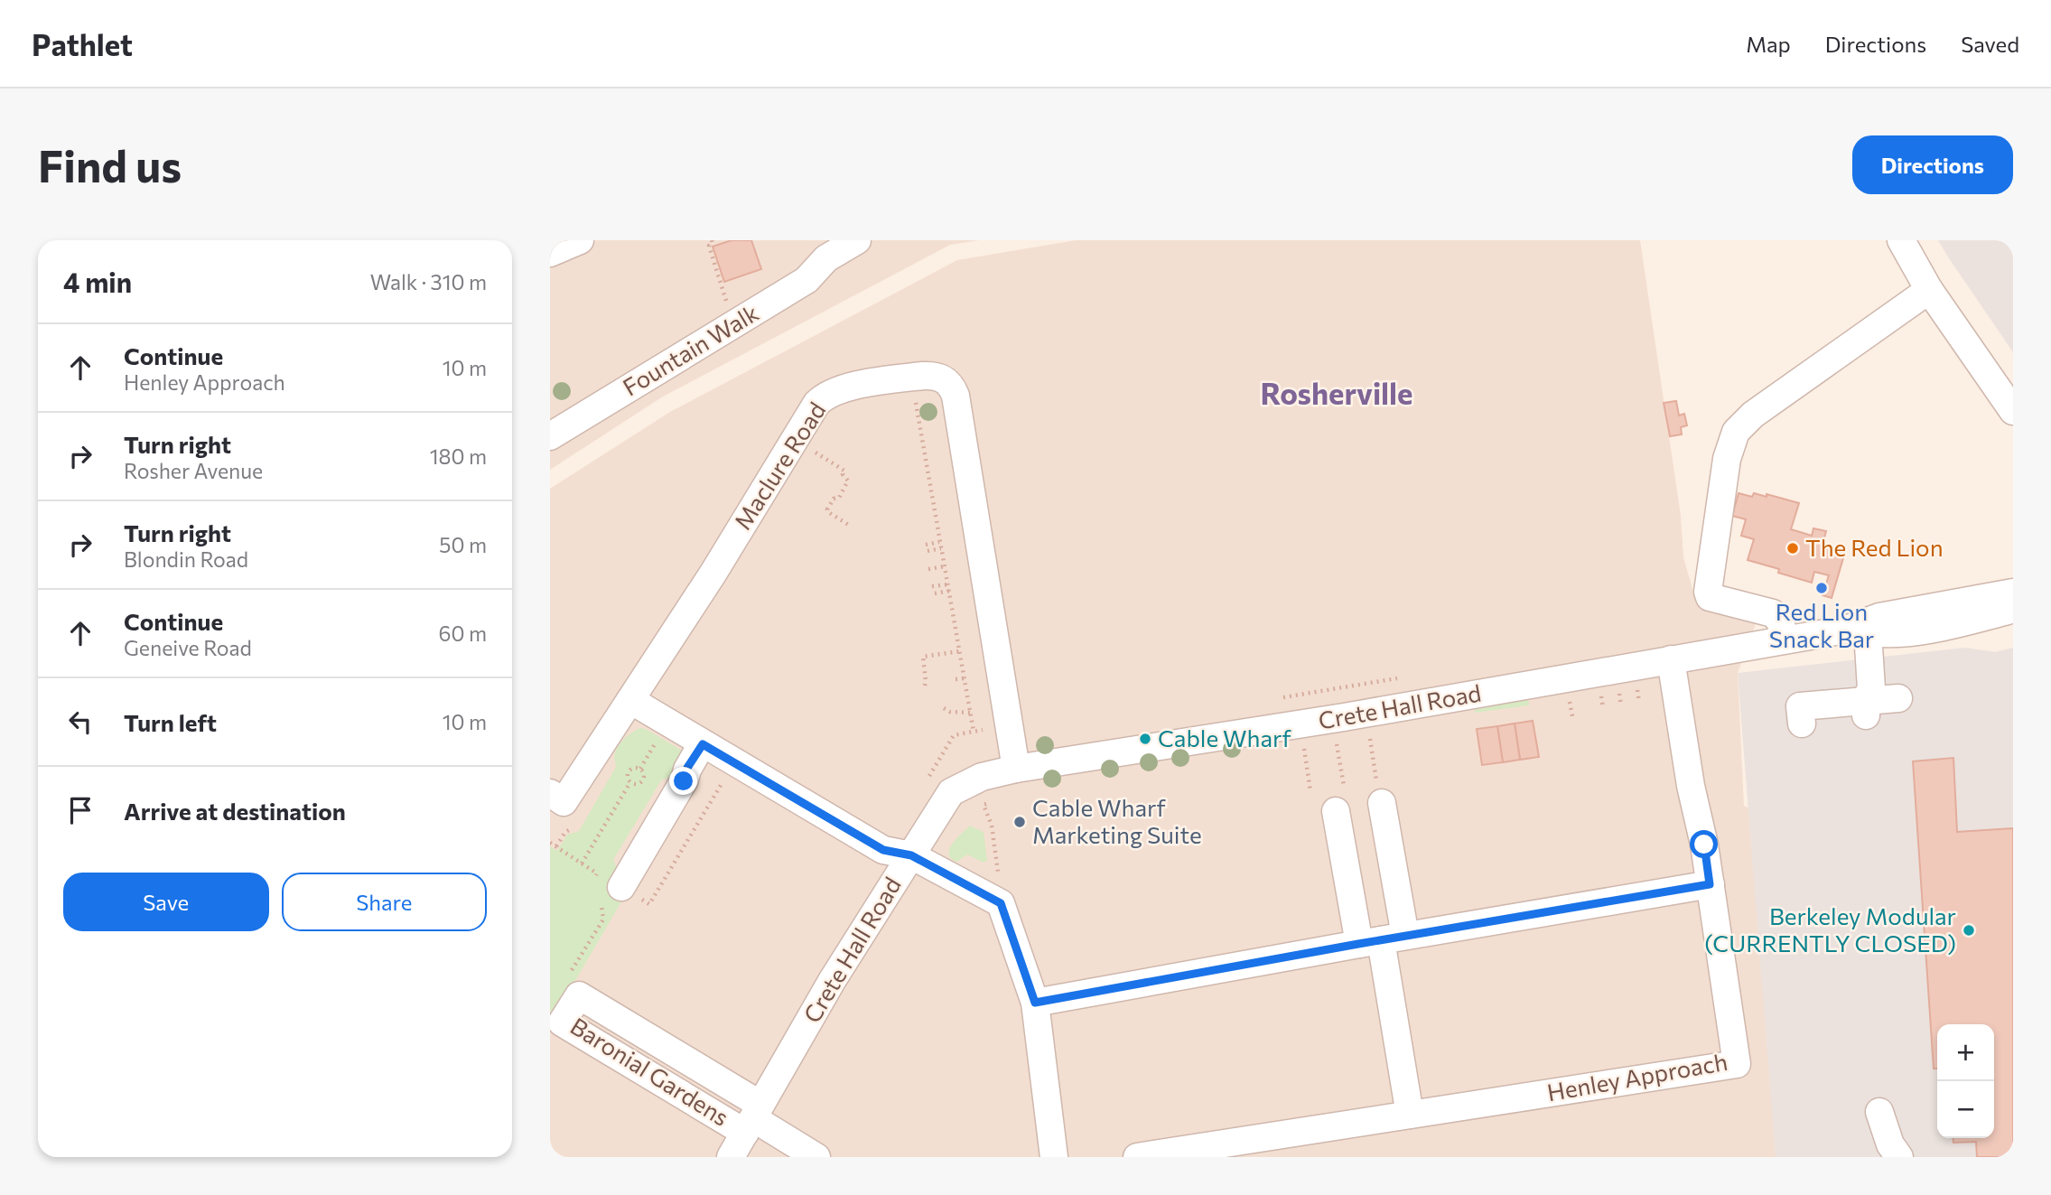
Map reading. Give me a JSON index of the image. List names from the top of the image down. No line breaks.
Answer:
{"streets":{"street":["Fountain Walk","Maclure Road","Crete Hall Road","Baronial Gardens","Henley Approach"]},"crossings":[["Maclure Road","Crete Hall Road"],["Crete Hall Road","Baronial Gardens"],["Crete Hall Road","Henley Approach"]],"districts":["Rosherville"],"places":["The Red Lion","Red Lion Snack Bar","Cable Wharf","Cable Wharf Marketing Suite","Berkeley Modular (CURRENTLY CLOSED)"],"page":{"header":"Pathlet","nav":["Map","Directions","Saved"],"buttons":["Directions",["Save","Share"]],"title":"Find us","heading":["4 min","Walk · 310 m"],"list":[["Continue","Henley Approach","10 m"],["Turn right","Rosher Avenue","180 m"],["Turn right","Blondin Road","50 m"],["Continue","Geneive Road","60 m"],["Turn left","10 m"],"Arrive at destination"],"map_buttons":["+","−"]}}
